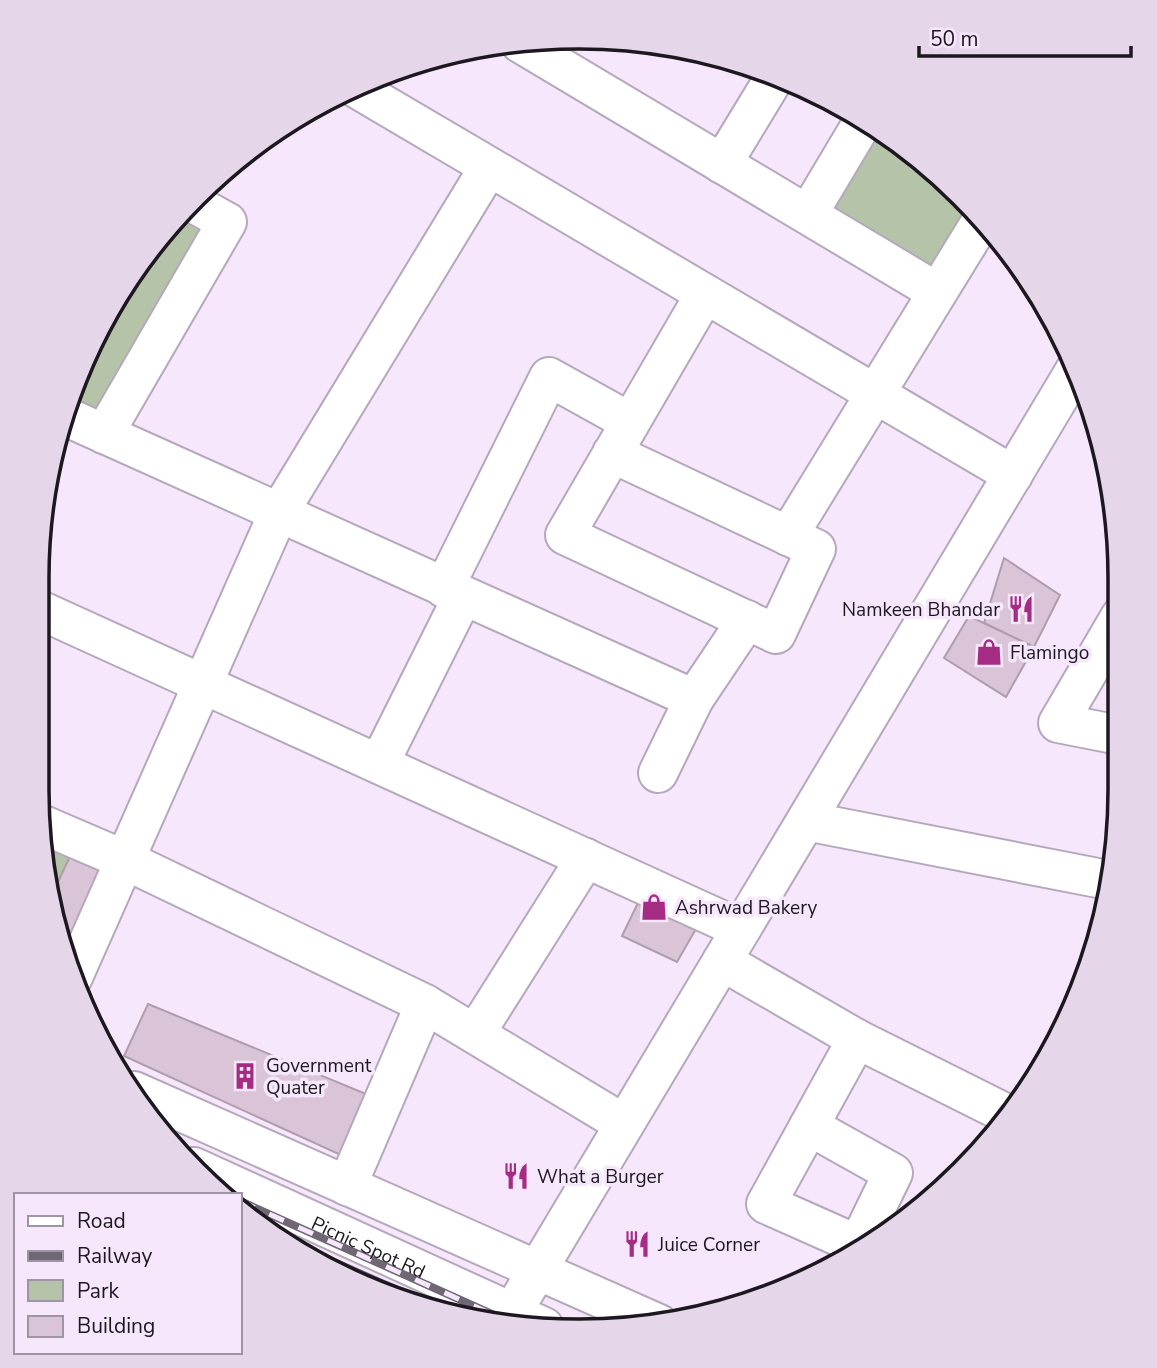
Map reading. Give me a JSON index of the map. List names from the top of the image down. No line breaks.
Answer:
{"streets":{"street":["Picnic Spot Rd"]},"places":{"restaurant":["Namkeen Bhandar","What a Burger","Juice Corner"],"shop":["Flamingo","Ashrwad Bakery"],"building":["Government Quater"]},"legend":["Road","Railway","Park","Building"],"scale_bar":"50 m"}
